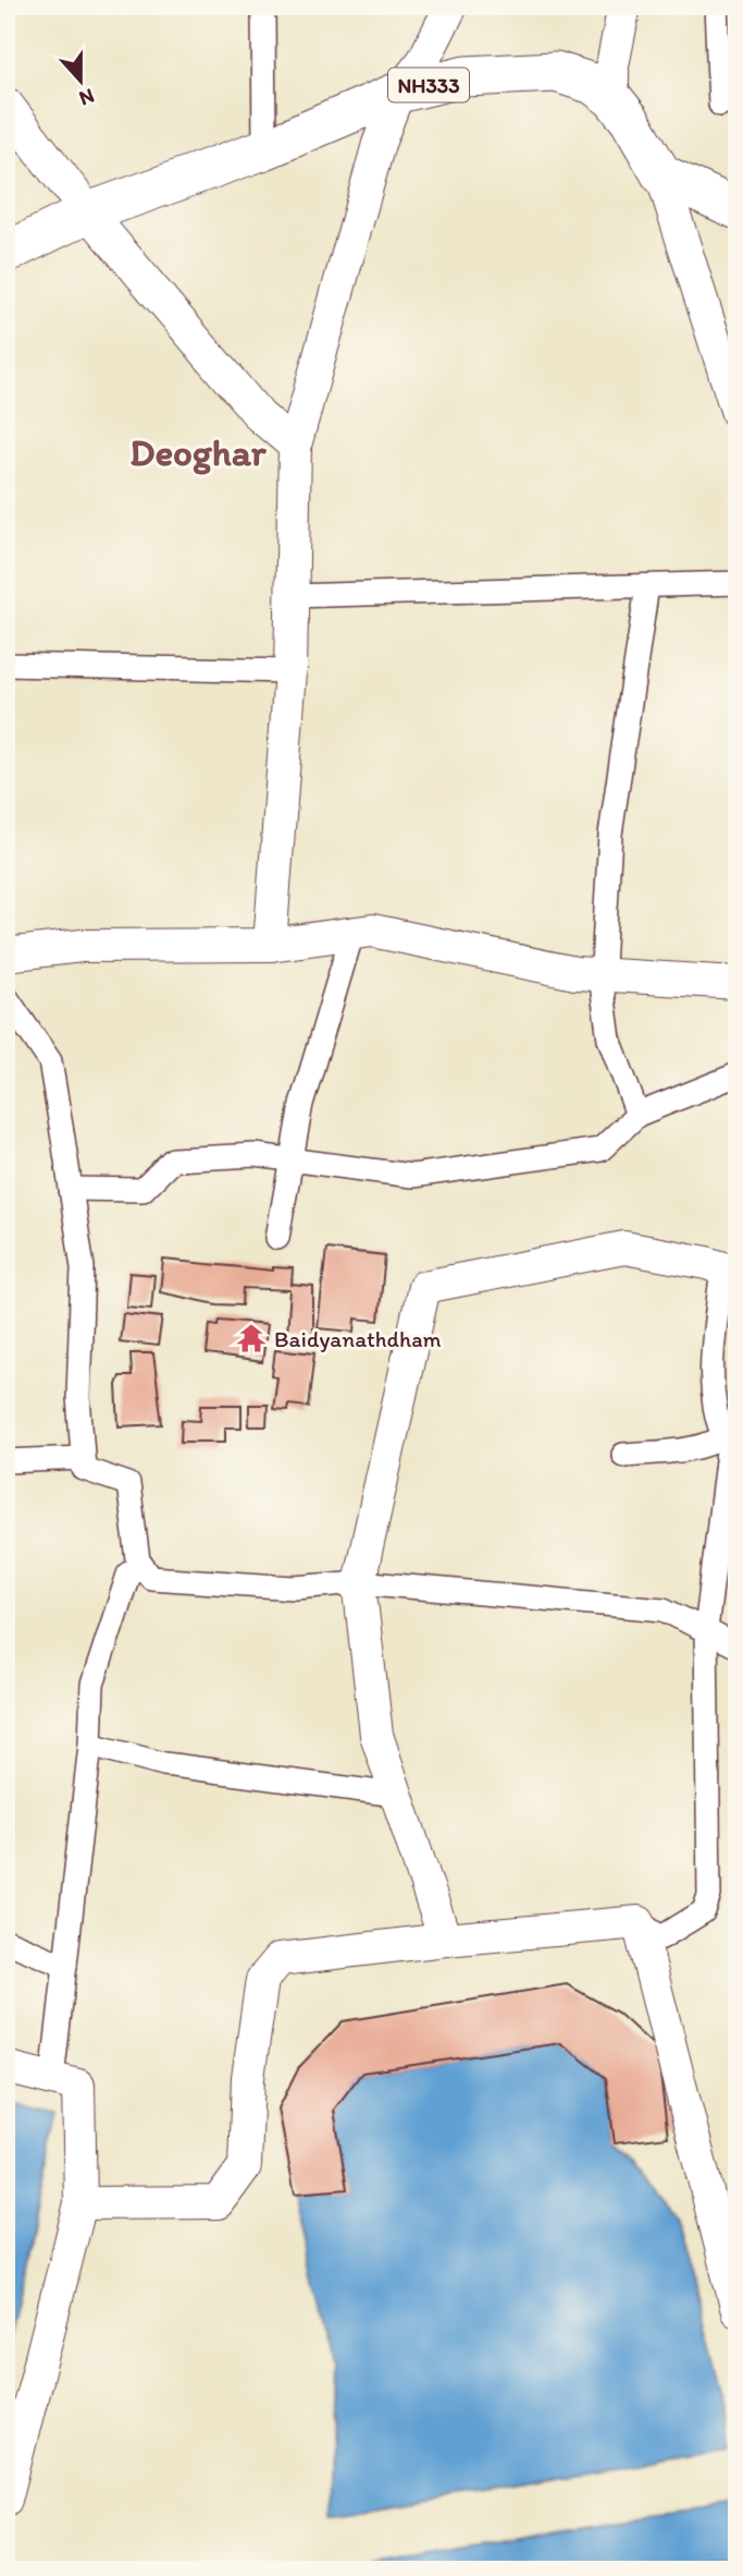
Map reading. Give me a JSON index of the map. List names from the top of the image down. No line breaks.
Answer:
{"streets":{"highway":["NH333"]},"districts":["Deoghar"],"places":{"temple":["Baidyanathdham"]},"north":"bottom"}
